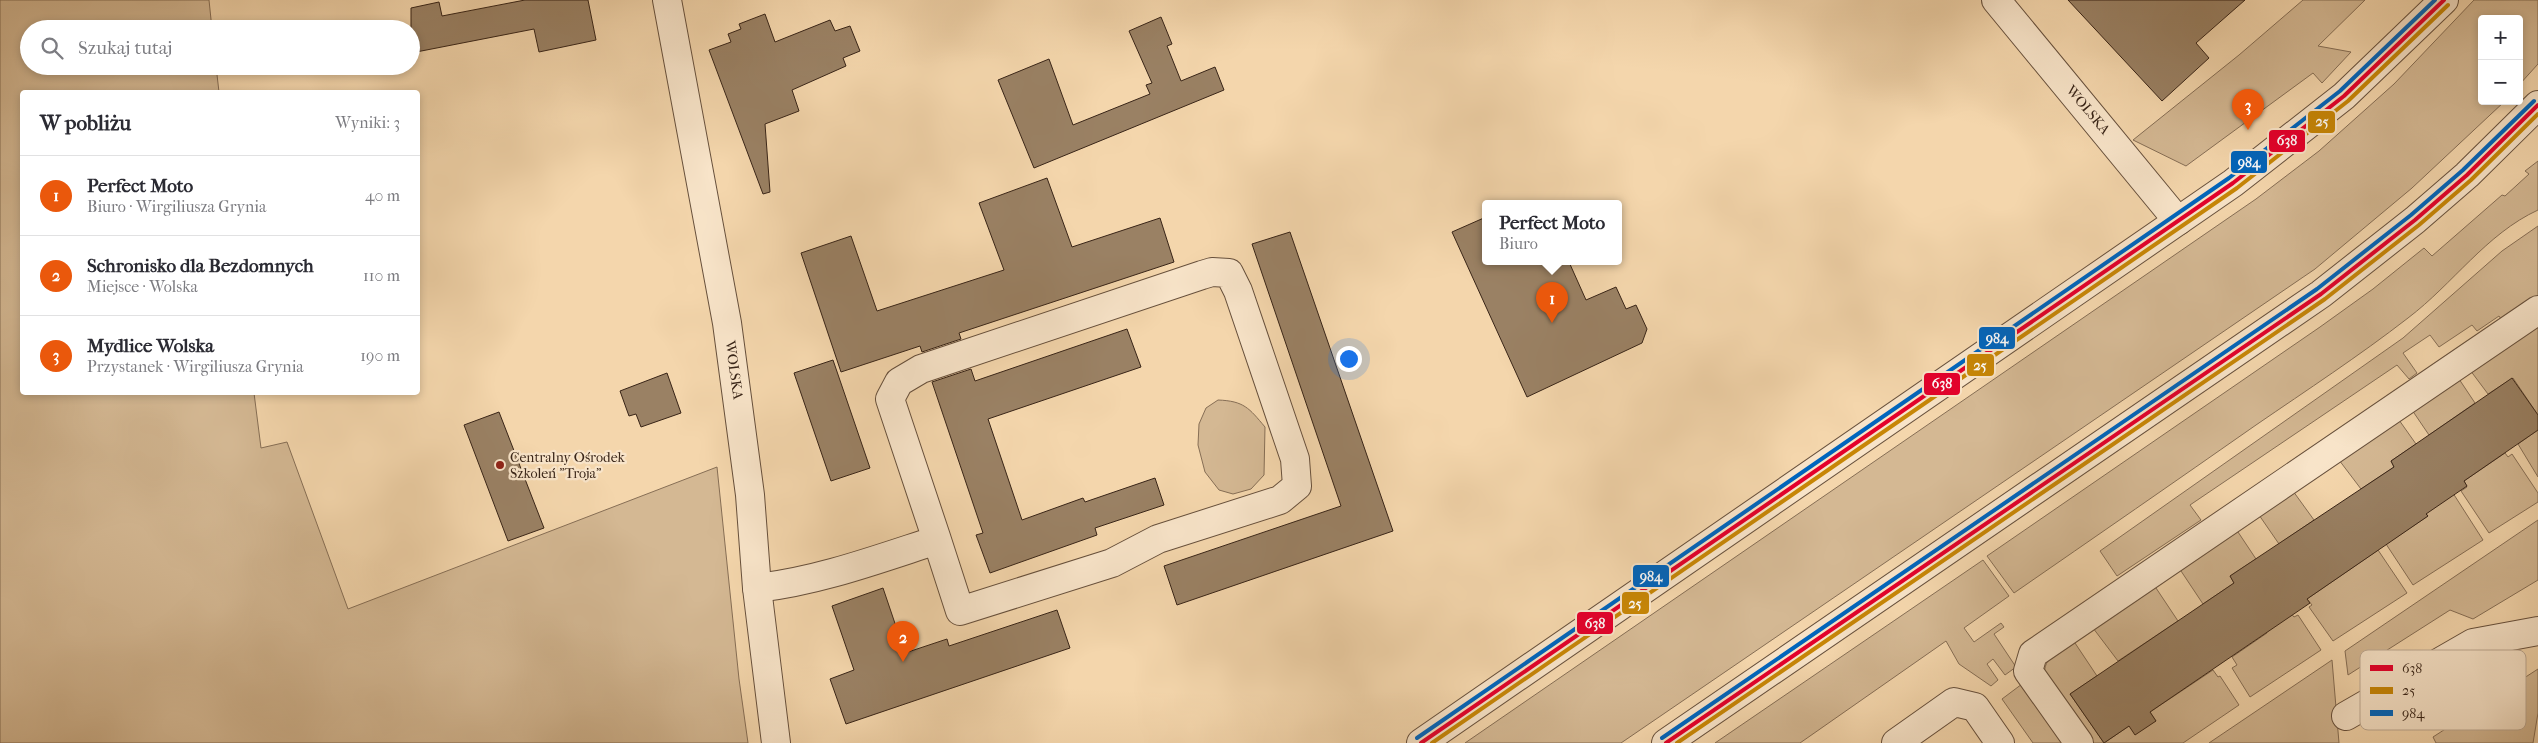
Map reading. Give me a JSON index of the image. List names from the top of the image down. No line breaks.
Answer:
{"streets":{"street":["WOLSKA"]},"places":["Centralny Ośrodek Szkoleń \"Troja\""],"lines":["transit line 638","transit line 984","transit line 25"],"legend":["638","25","984"],"page":{"map_buttons":["+","−"],"search":"Szukaj tutaj","pins":["3","1","2"],"heading":["W pobliżu","Wyniki: 3"],"list":[{"mark":"1","name":"Perfect Moto","note":"Biuro · Wirgiliusza Grynia","value":"40 m"},{"mark":"2","name":"Schronisko dla Bezdomnych","note":"Miejsce · Wolska","value":"110 m"},{"mark":"3","name":"Mydlice Wolska","note":"Przystanek · Wirgiliusza Grynia","value":"190 m"}],"popup":["Perfect Moto","Biuro"]}}
